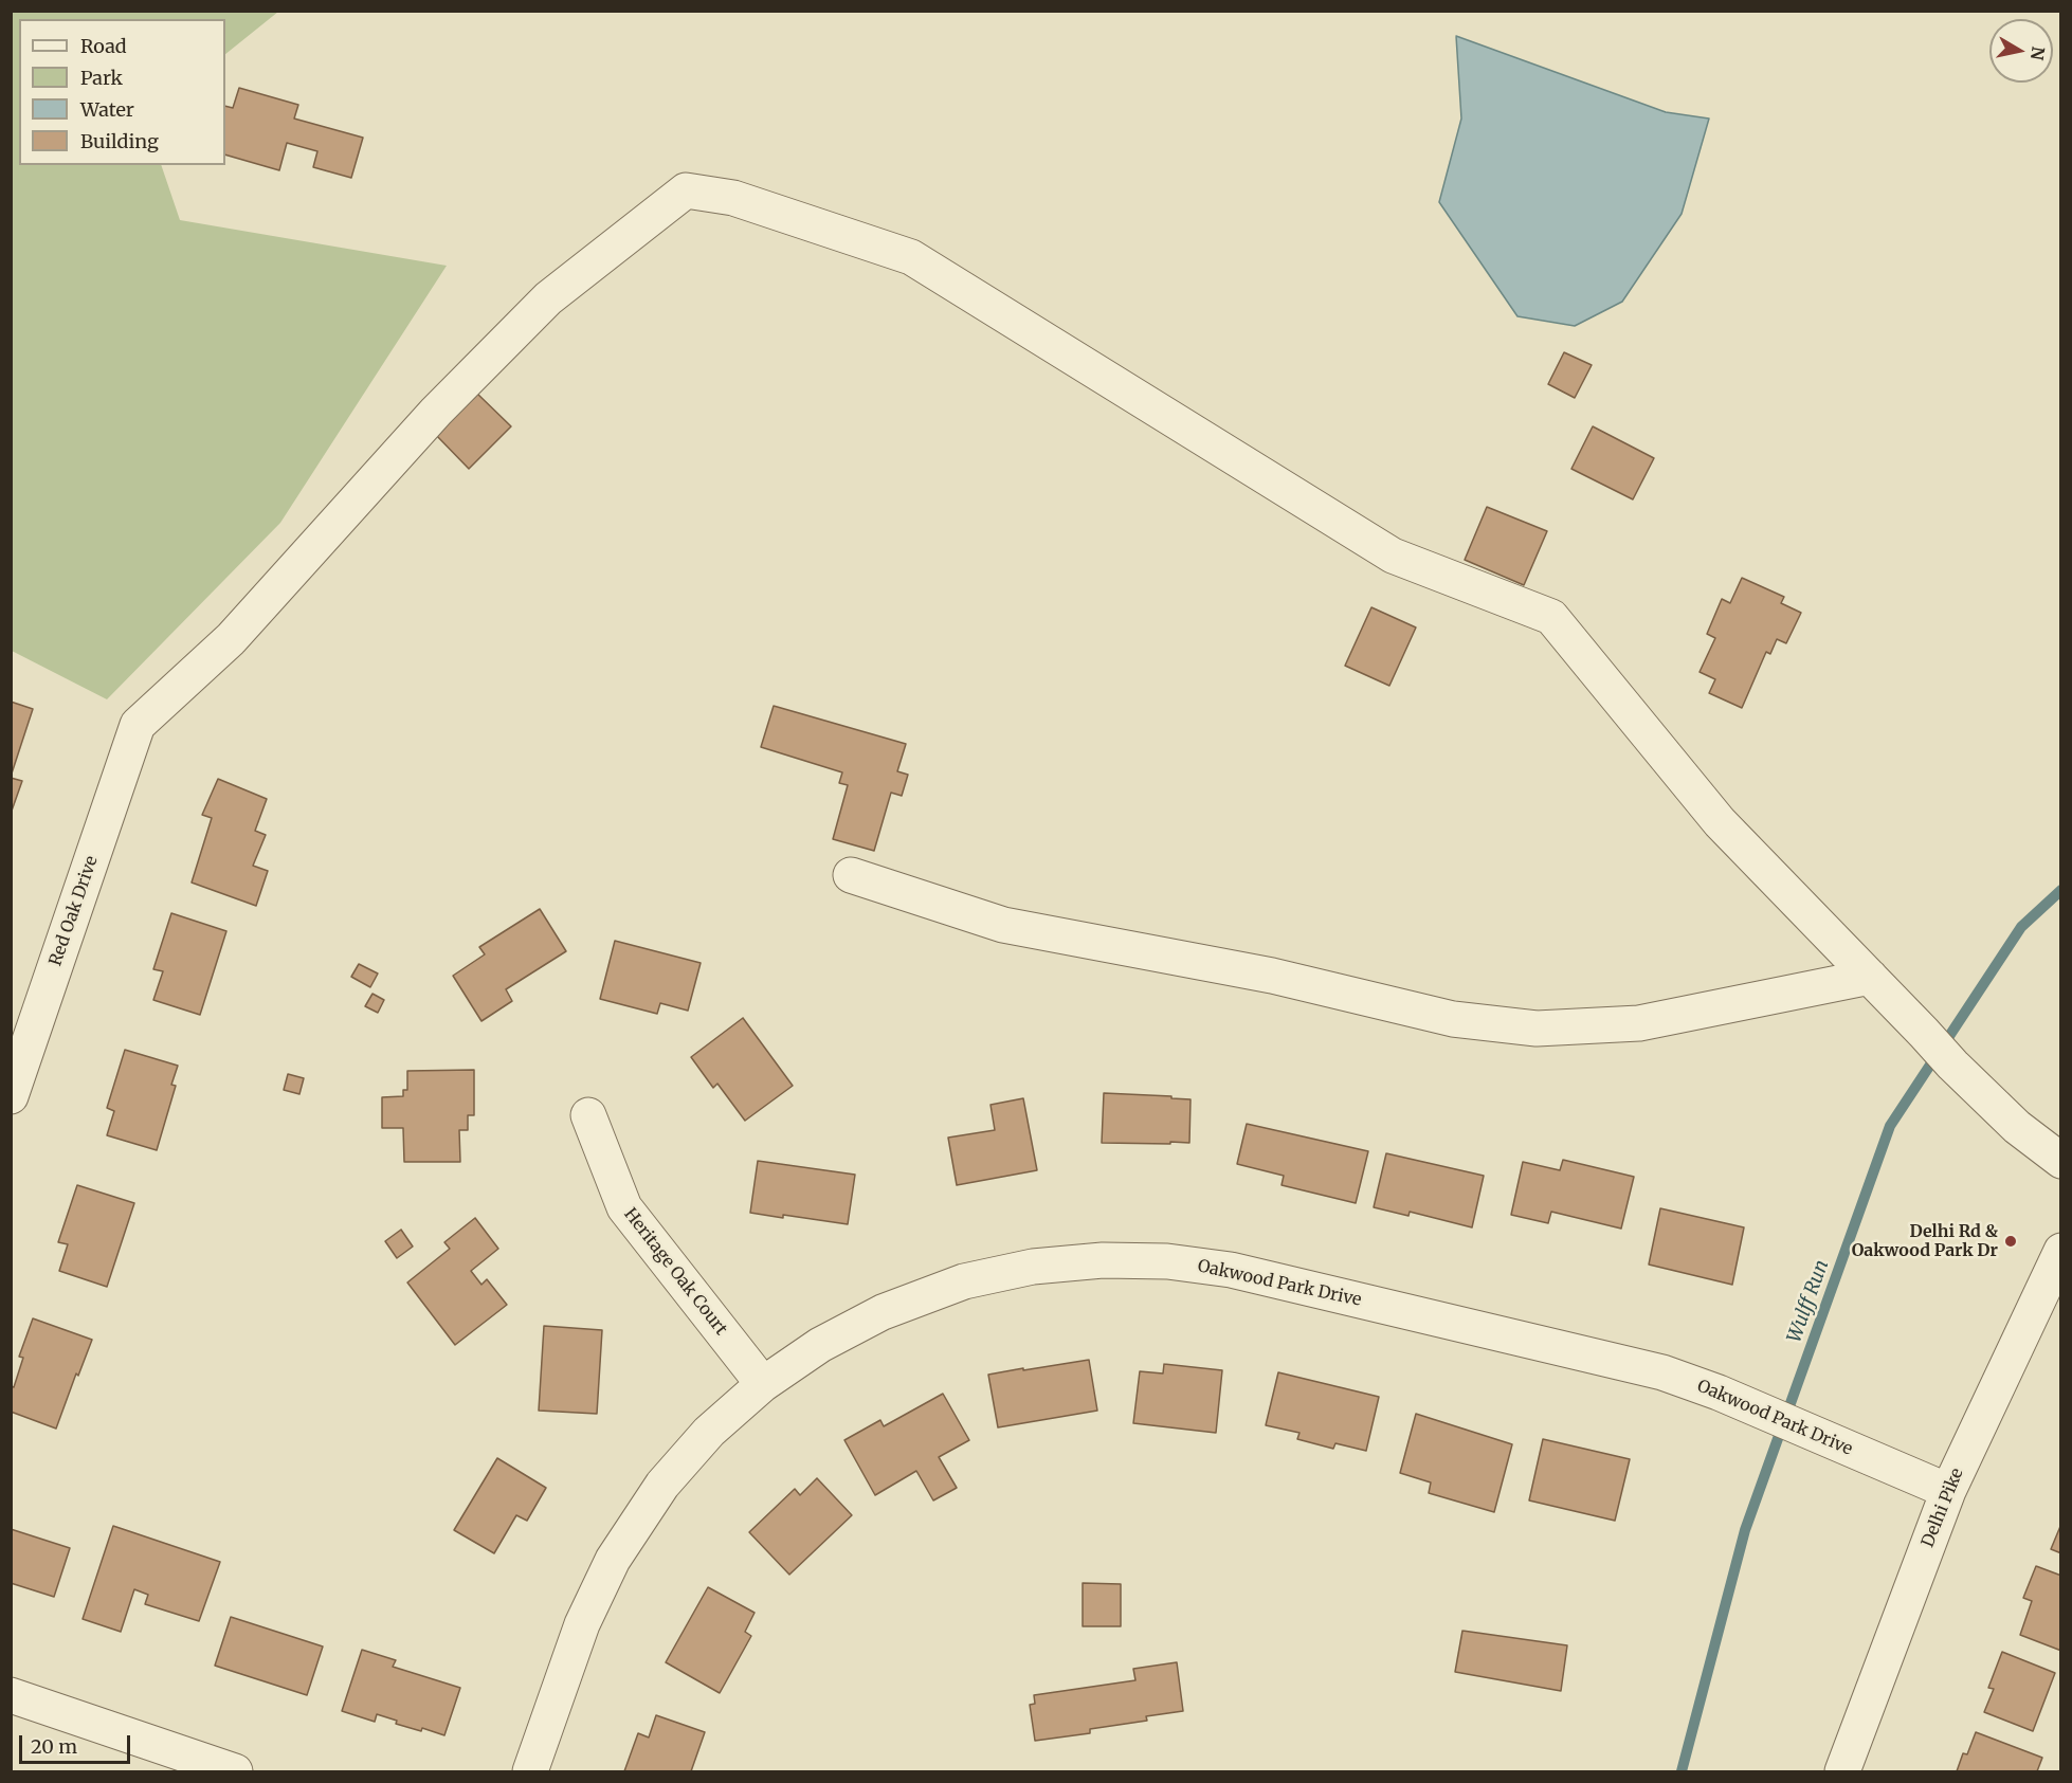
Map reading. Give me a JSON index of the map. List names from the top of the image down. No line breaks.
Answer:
{"streets":{"street":["Red Oak Drive","Heritage Oak Court","Oakwood Park Drive","Delhi Pike"]},"crossings":[["Heritage Oak Court","Oakwood Park Drive"],["Oakwood Park Drive","Delhi Pike"]],"water":["Wulff Run"],"places":["Delhi Rd & Oakwood Park Dr"],"legend":["Road","Park","Water","Building"],"scale_bar":"20 m","north":"right"}
